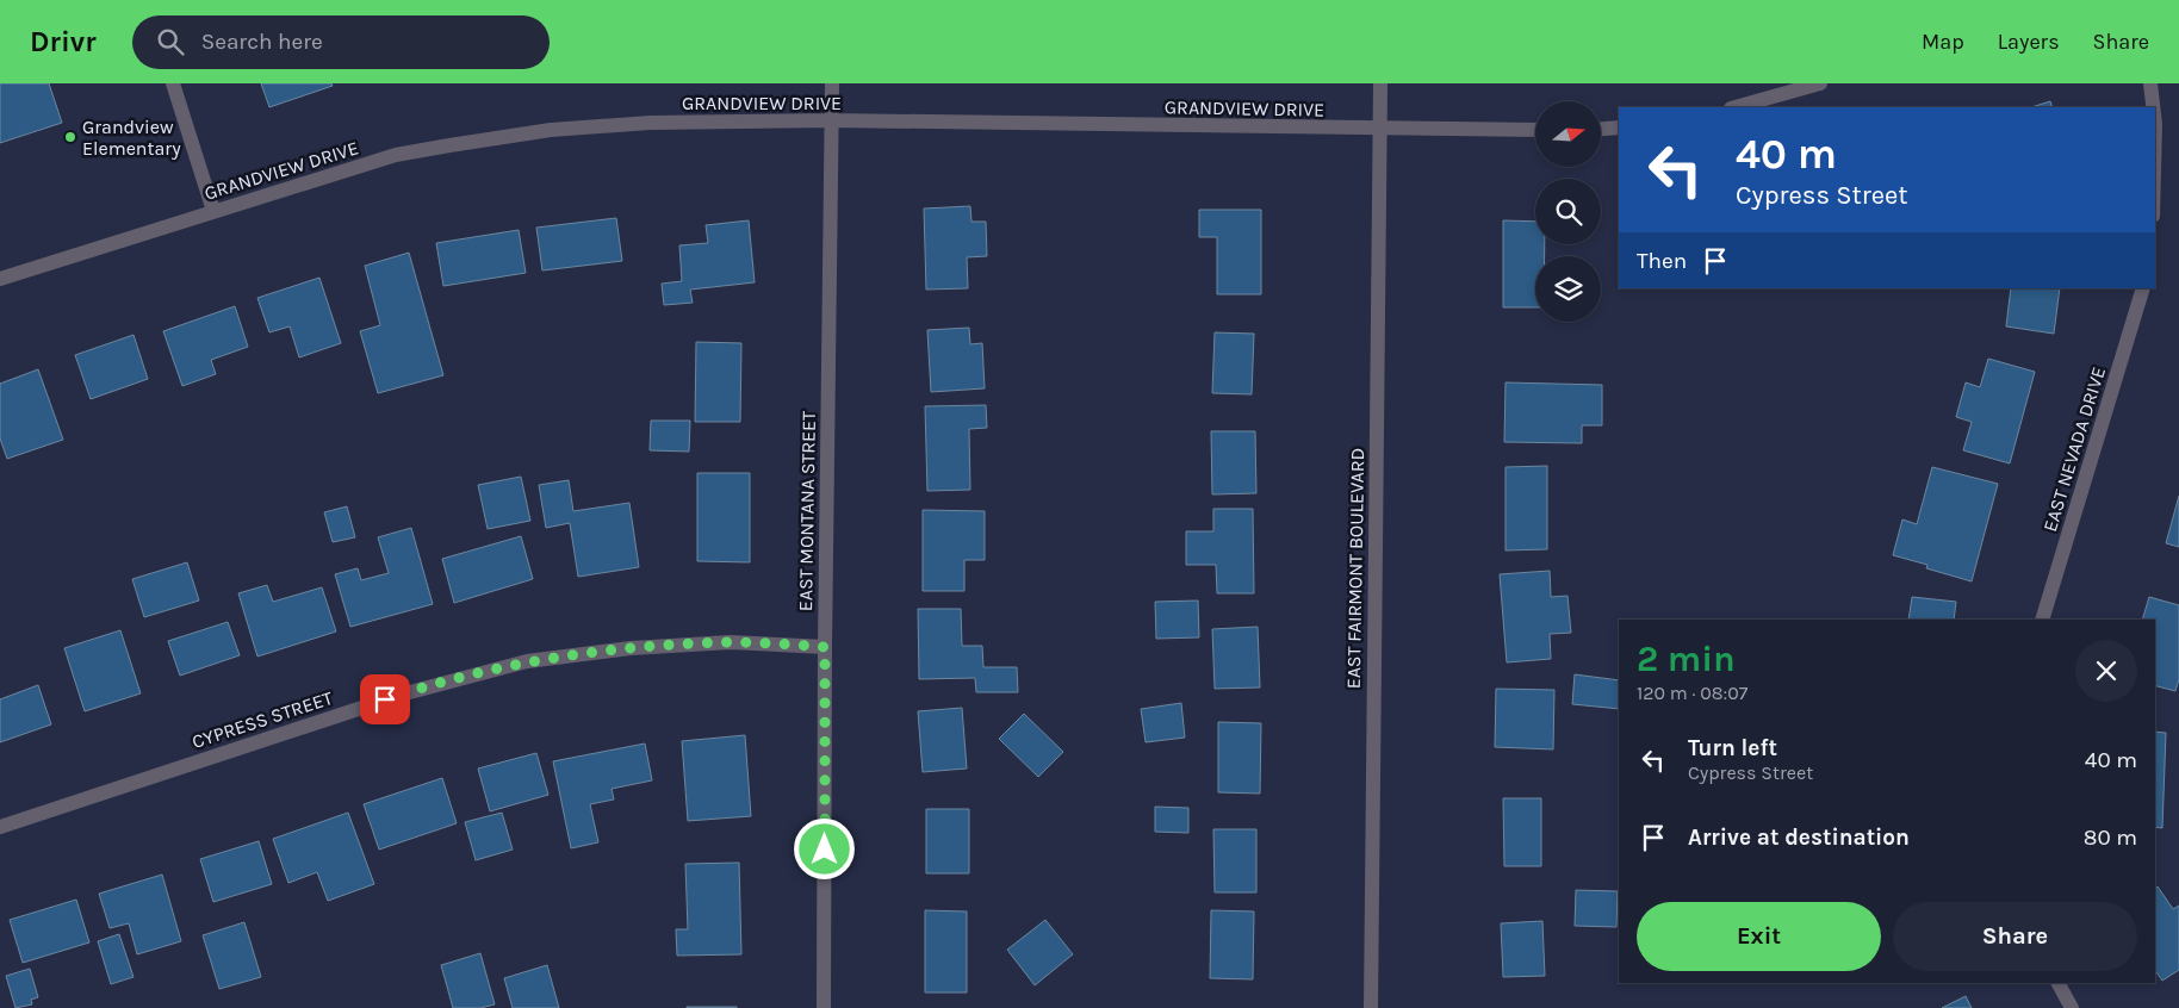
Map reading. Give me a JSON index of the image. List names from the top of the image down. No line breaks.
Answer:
{"streets":{"street":["GRANDVIEW DRIVE","EAST NEVADA DRIVE","EAST MONTANA STREET","EAST FAIRMONT BOULEVARD","CYPRESS STREET"]},"crossings":[["GRANDVIEW DRIVE","EAST MONTANA STREET"],["GRANDVIEW DRIVE","EAST FAIRMONT BOULEVARD"],["EAST MONTANA STREET","CYPRESS STREET"]],"places":["Grandview Elementary"],"north":"right","page":{"header":"Drivr","search":"Search here","nav":["Map","Layers","Share"],"turn":["40 m","Cypress Street"],"then":"Then","heading":["2 min","120 m · 08:07"],"list":[{"name":"Turn left","note":"Cypress Street","value":"40 m"},{"name":"Arrive at destination","value":"80 m"}],"buttons":["Exit","Share"]}}
